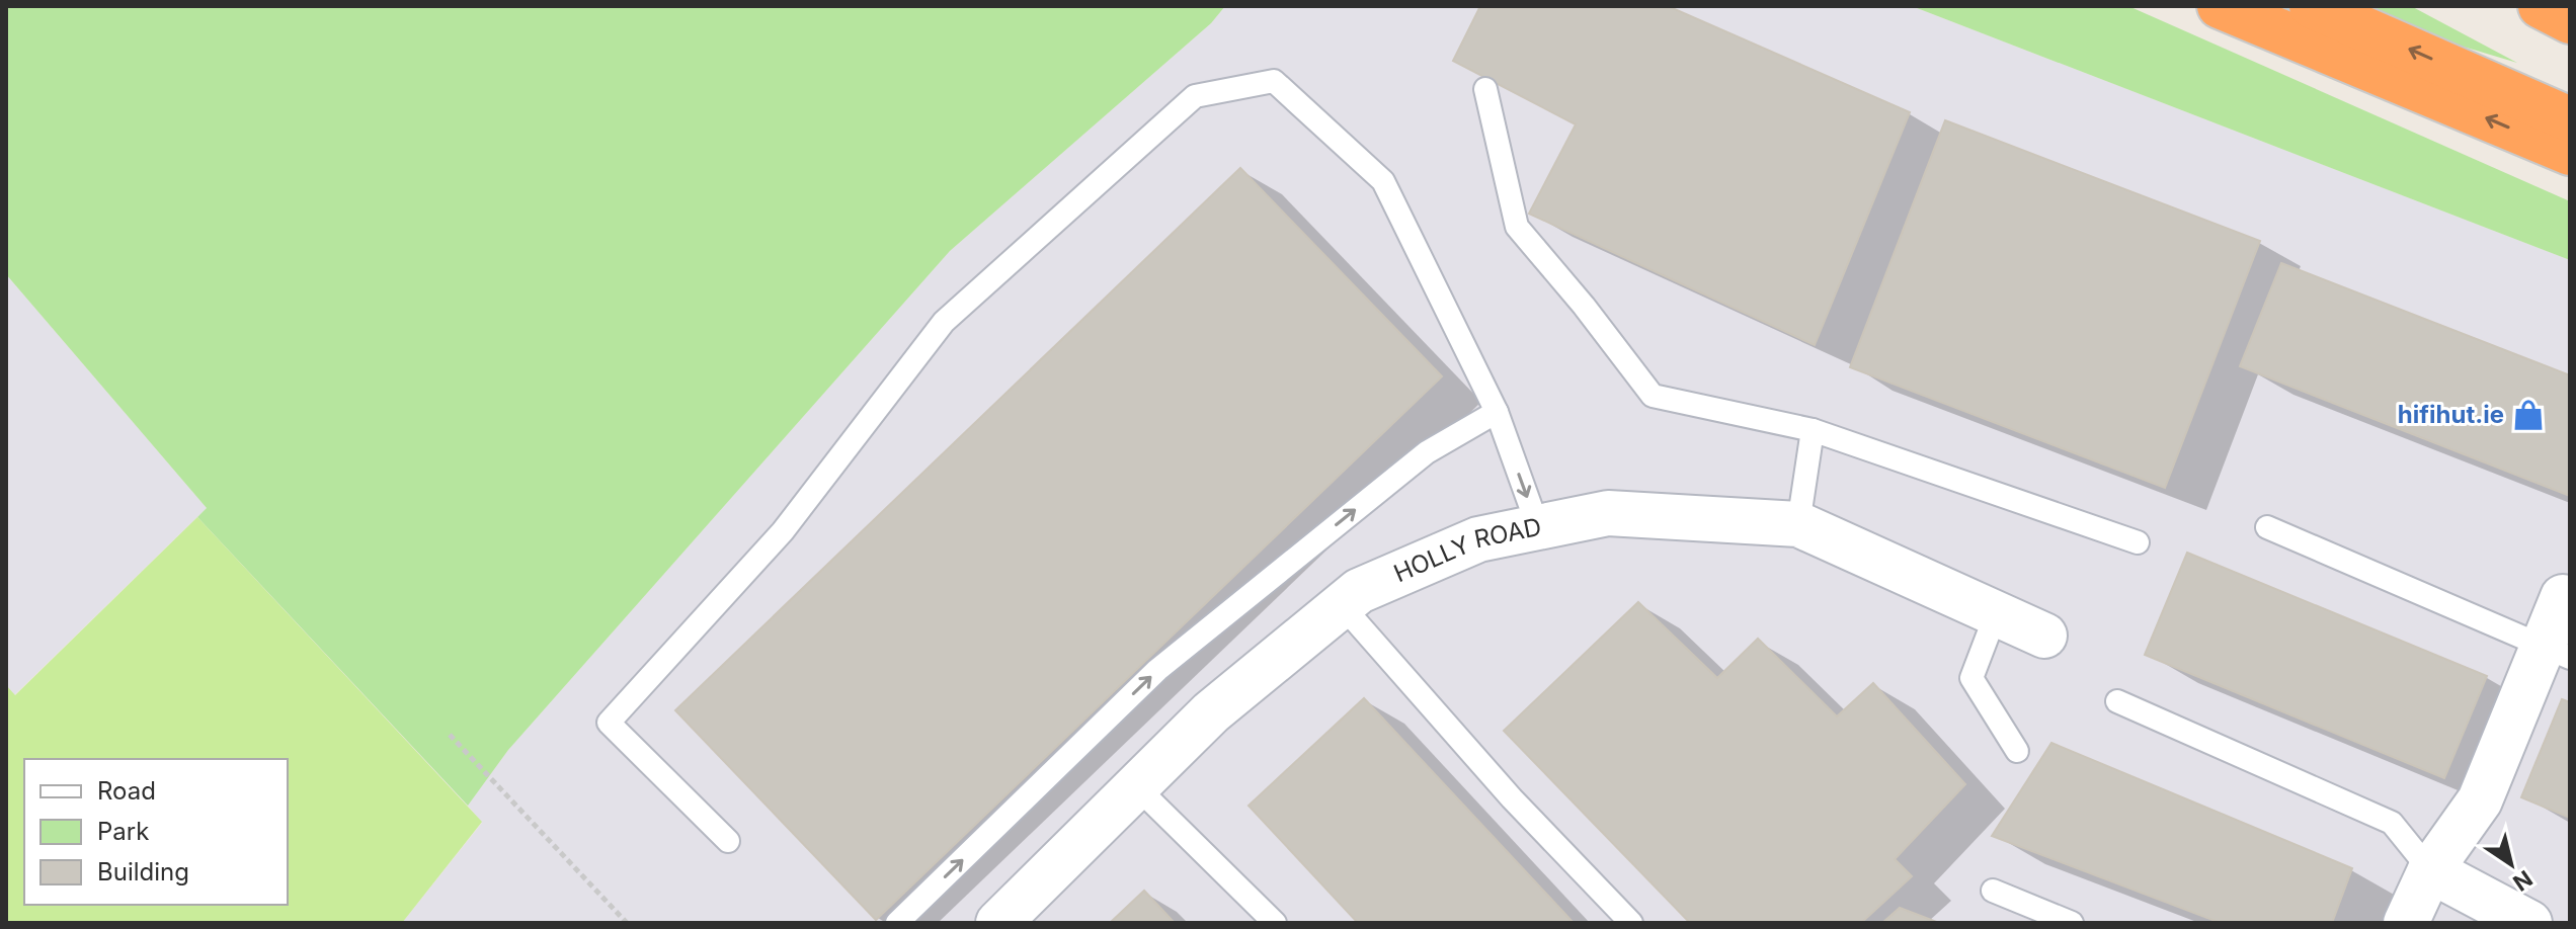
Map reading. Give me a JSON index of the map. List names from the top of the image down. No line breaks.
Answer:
{"streets":{"street":["HOLLY ROAD"]},"places":{"shop":["hifihut.ie"]},"legend":["Road","Park","Building"],"north":"bottom right"}
